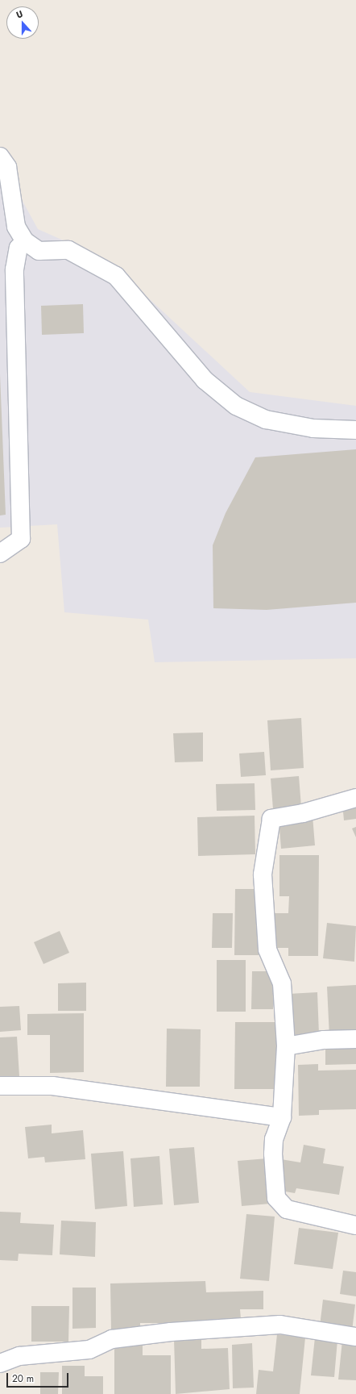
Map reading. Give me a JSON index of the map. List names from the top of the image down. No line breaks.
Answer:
{"scale_bar":"20 m","north":"top"}
